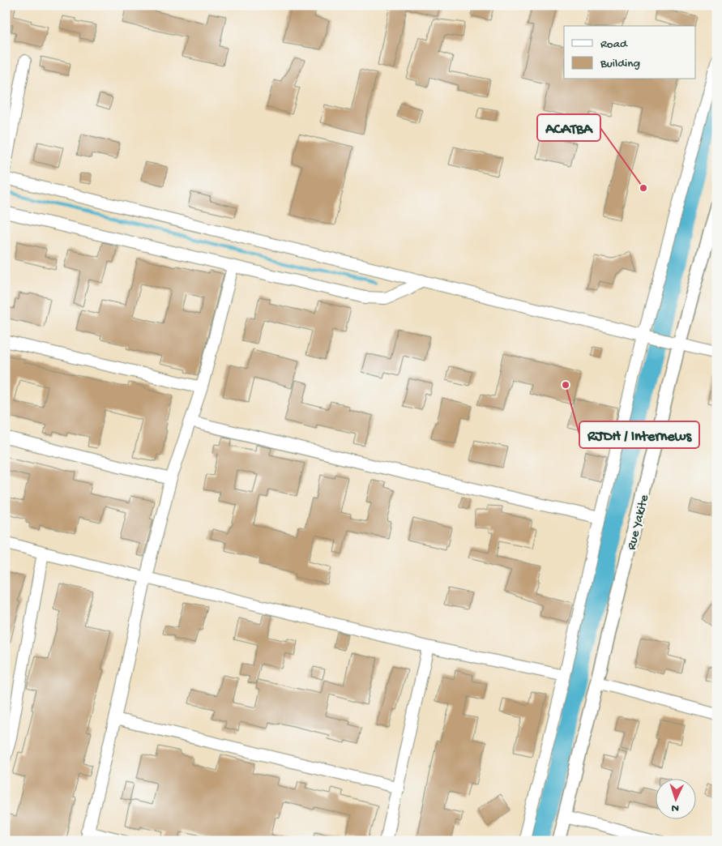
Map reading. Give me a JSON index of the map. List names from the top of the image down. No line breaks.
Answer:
{"streets":{"main road":["Rue Yakite"]},"places":["ACATBA","RJDH / Internews"],"legend":["Road","Building"],"north":"bottom"}
